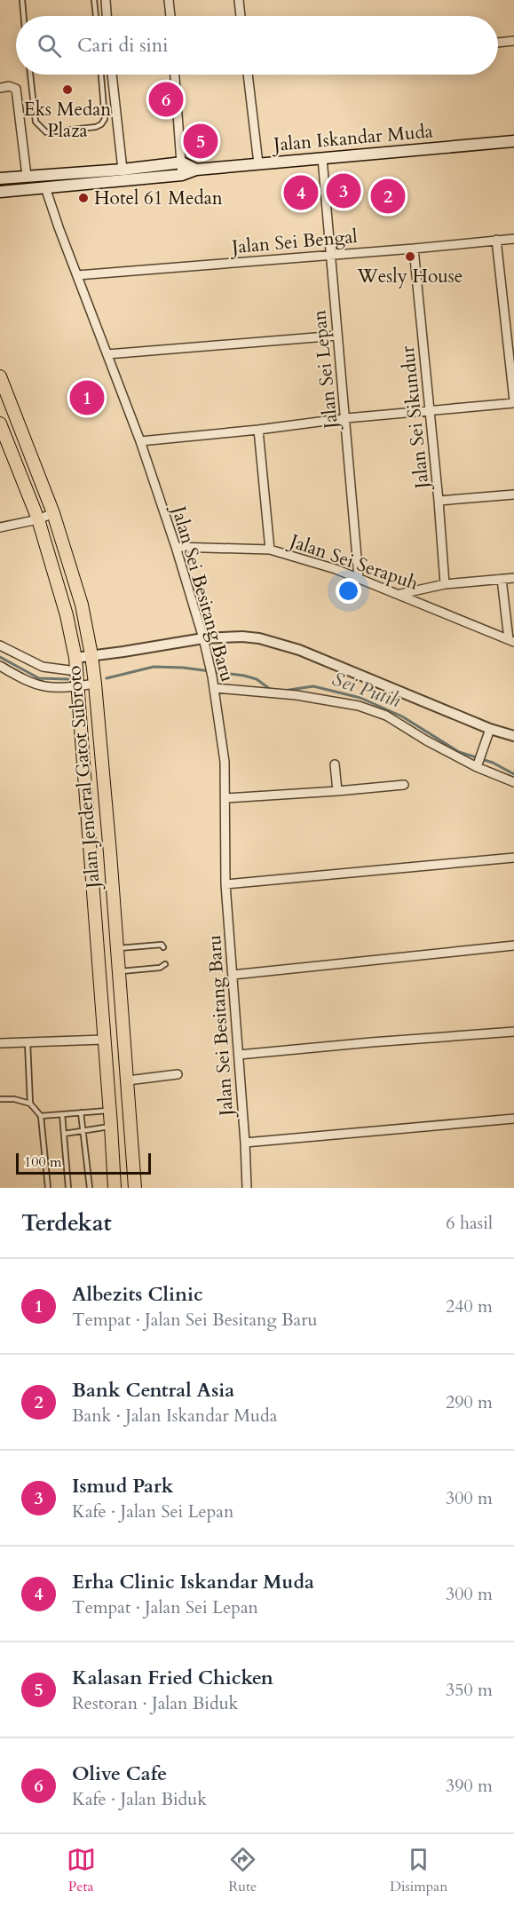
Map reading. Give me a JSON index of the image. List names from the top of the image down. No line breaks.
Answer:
{"streets":{"main road":["Jalan Iskandar Muda","Jalan Jenderal Gatot Subroto"],"street":["Jalan Sei Bengal","Jalan Sei Lepan","Jalan Sei Sikundur","Jalan Sei Serapuh","Jalan Sei Besitang Baru"]},"crossings":[["Jalan Iskandar Muda","Jalan Sei Lepan"],["Jalan Iskandar Muda","Jalan Sei Besitang Baru"],["Jalan Sei Bengal","Jalan Sei Lepan"],["Jalan Sei Bengal","Jalan Sei Sikundur"],["Jalan Sei Bengal","Jalan Sei Besitang Baru"],["Jalan Sei Lepan","Jalan Sei Serapuh"],["Jalan Sei Serapuh","Jalan Sei Besitang Baru"]],"water":["Sei Putih"],"places":["Eks Medan Plaza","Hotel 61 Medan","Wesly House"],"scale_bar":"100 m","page":{"search":"Cari di sini","pins":["6","5","3","4","2","1"],"scale":"100 m","heading":["Terdekat","6 hasil"],"list":[{"mark":"1","name":"Albezits Clinic","note":"Tempat · Jalan Sei Besitang Baru","value":"240 m"},{"mark":"2","name":"Bank Central Asia","note":"Bank · Jalan Iskandar Muda","value":"290 m"},{"mark":"3","name":"Ismud Park","note":"Kafe · Jalan Sei Lepan","value":"300 m"},{"mark":"4","name":"Erha Clinic Iskandar Muda","note":"Tempat · Jalan Sei Lepan","value":"300 m"},{"mark":"5","name":"Kalasan Fried Chicken","note":"Restoran · Jalan Biduk","value":"350 m"},{"mark":"6","name":"Olive Cafe","note":"Kafe · Jalan Biduk","value":"390 m"}],"nav":["Peta","Rute","Disimpan"]}}
